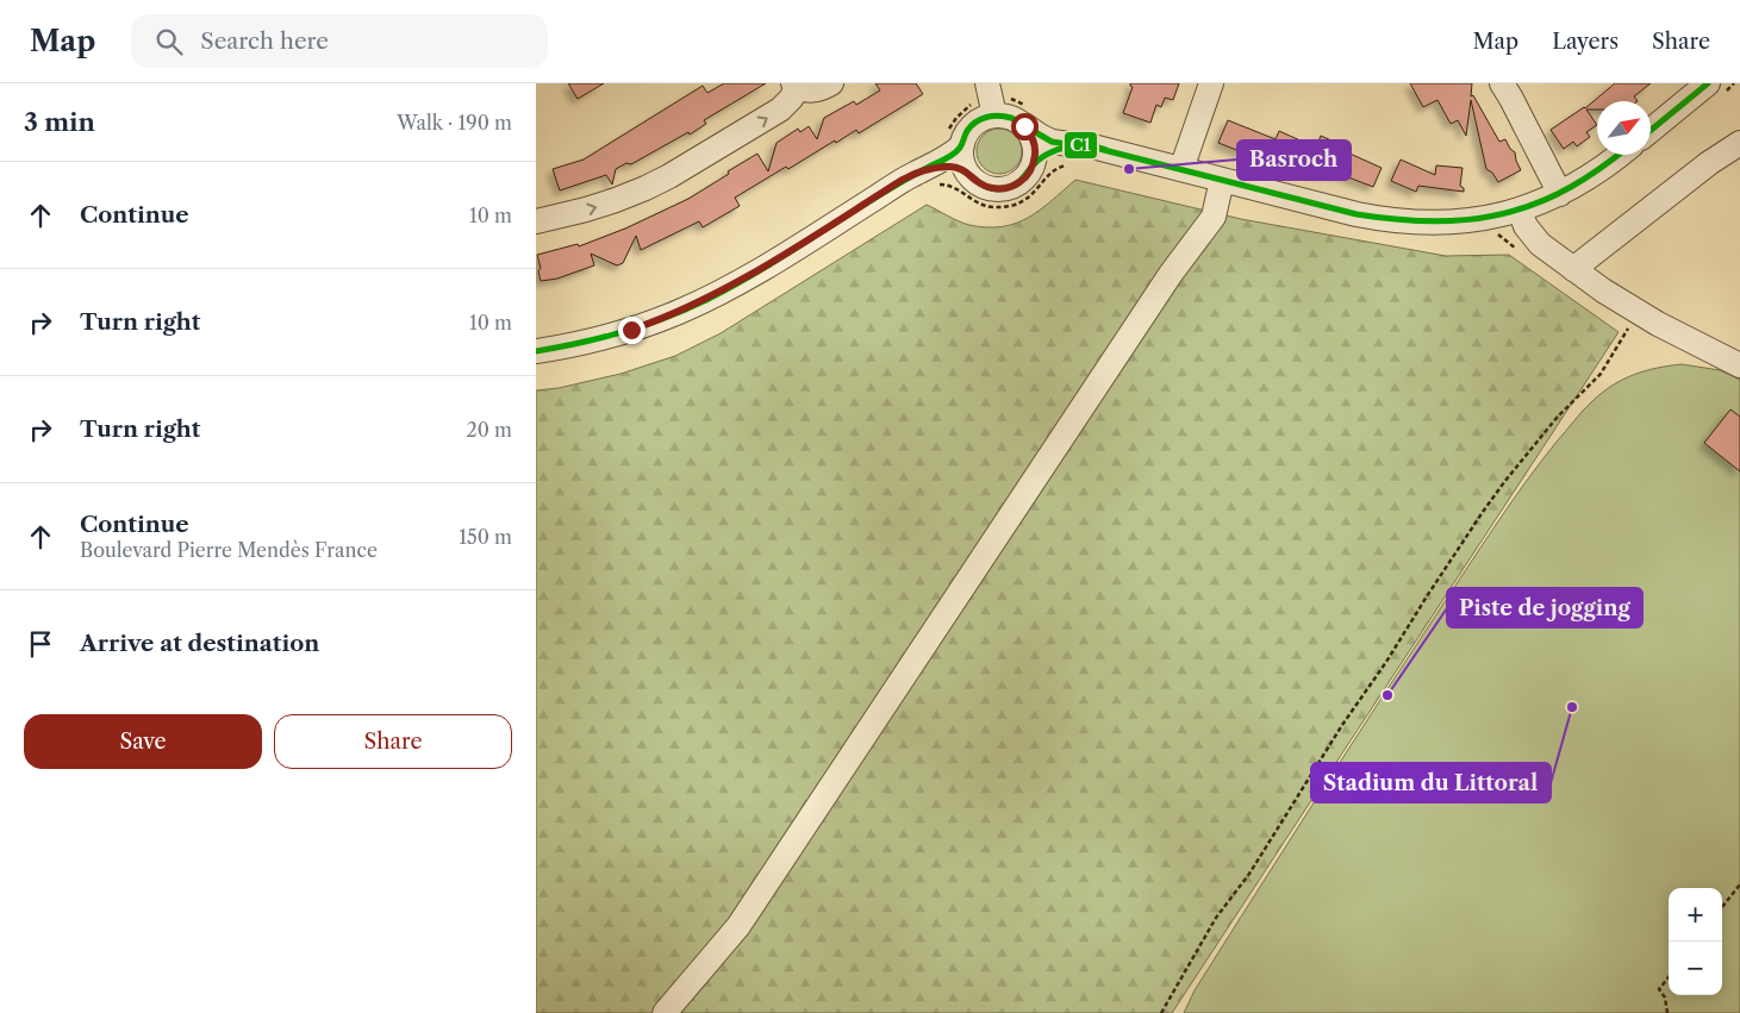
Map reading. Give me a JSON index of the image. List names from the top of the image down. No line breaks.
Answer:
{"places":["Basroch","Piste de jogging","Stadium du Littoral"],"lines":["transit line C1"],"north":"top right","page":{"header":"Map","search":"Search here","nav":["Map","Layers","Share"],"heading":["3 min","Walk · 190 m"],"list":[["Continue","10 m"],["Turn right","10 m"],["Turn right","20 m"],["Continue","Boulevard Pierre Mendès France","150 m"],"Arrive at destination"],"buttons":["Save","Share"],"map_buttons":["+","−"]}}
